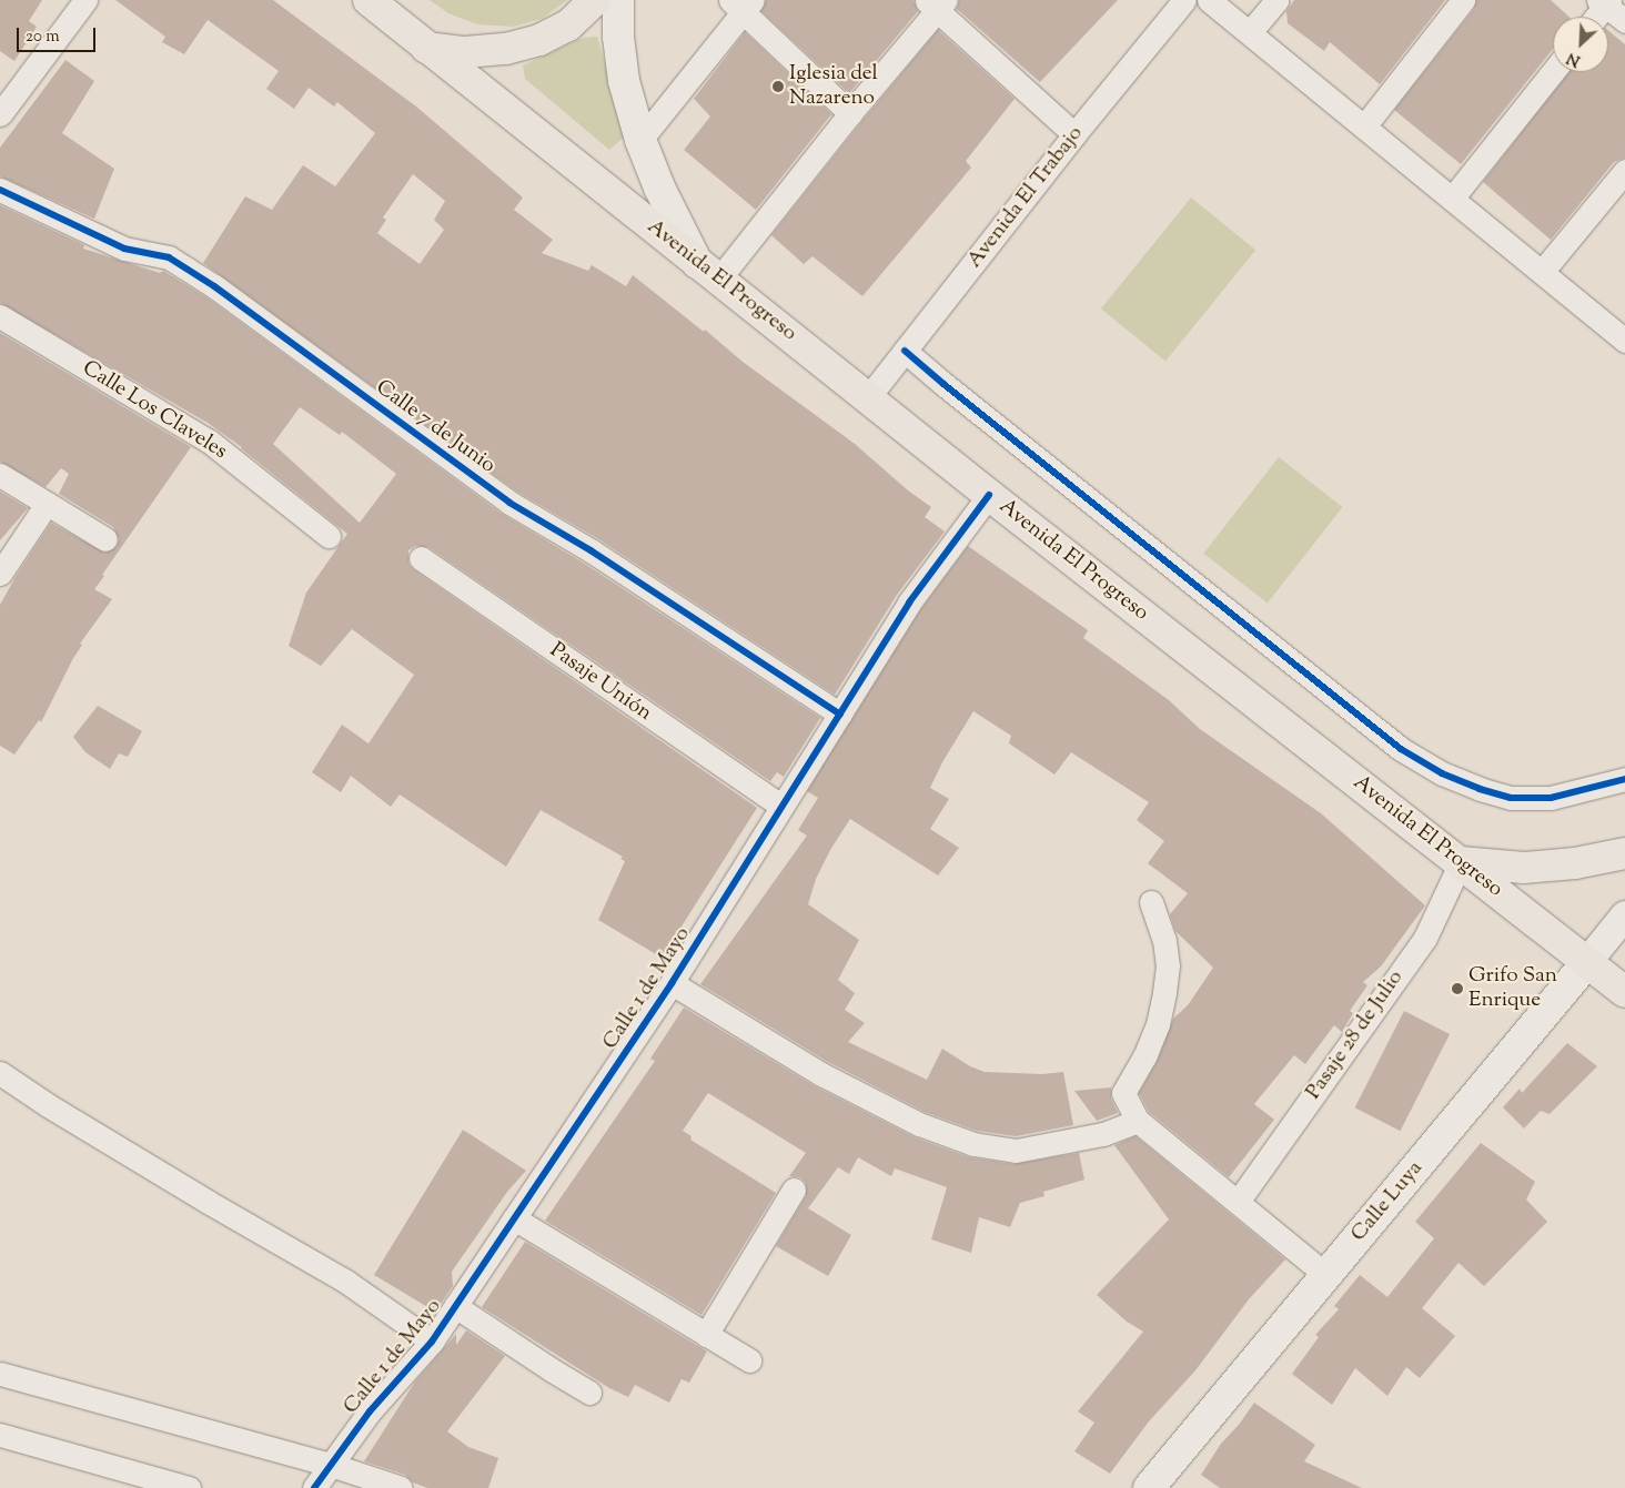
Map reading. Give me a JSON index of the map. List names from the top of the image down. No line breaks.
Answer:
{"streets":{"highway":["Avenida El Progreso"],"main road":["Calle Luya"],"street":["Avenida El Trabajo","Calle Los Claveles","Calle 7 de Junio","Pasaje Unión","Calle 1 de Mayo","Pasaje 28 de Julio"]},"crossings":[["Avenida El Trabajo","Avenida El Progreso"],["Avenida El Progreso","Calle 1 de Mayo"],["Avenida El Progreso","Pasaje 28 de Julio"],["Avenida El Progreso","Calle Luya"],["Calle 7 de Junio","Calle 1 de Mayo"],["Pasaje Unión","Calle 1 de Mayo"]],"places":["Iglesia del Nazareno","Grifo San Enrique"],"scale_bar":"20 m","north":"bottom left"}
